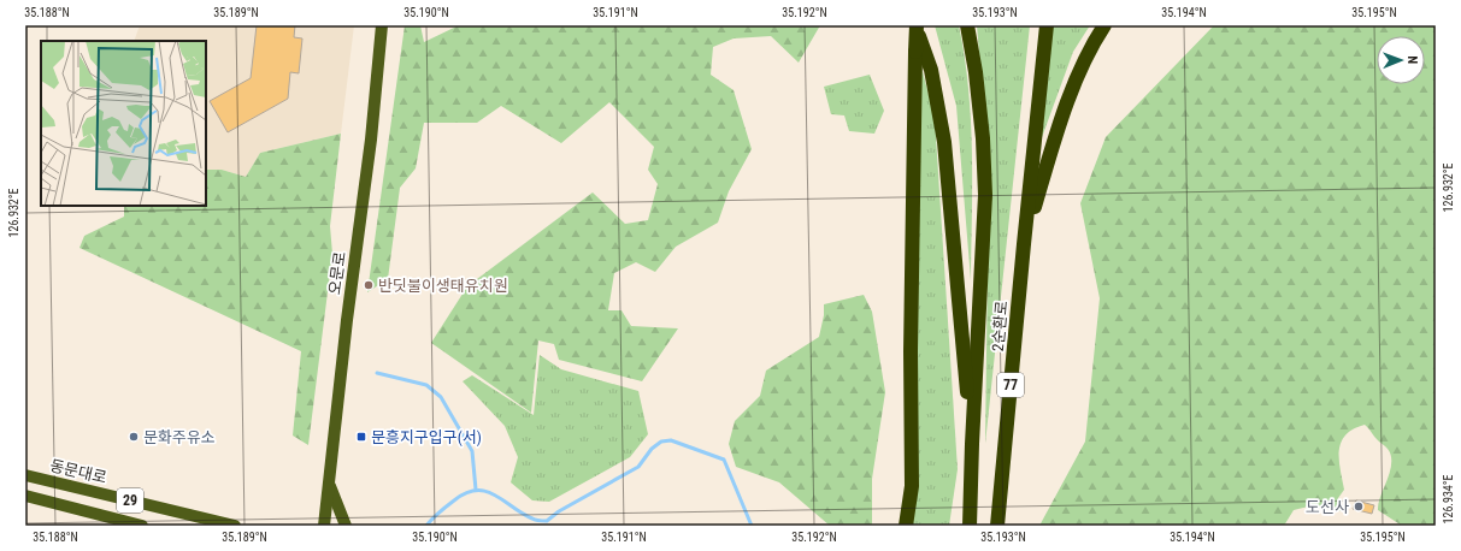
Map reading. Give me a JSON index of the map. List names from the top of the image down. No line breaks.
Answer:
{"streets":{"highway":["2순환로","77"],"main road":["오문로","동문대로","29"]},"places":{"other":["반딧불이생태유치원","문화주유소","도선사"],"transit":["문흥지구입구(서)"]},"north":"right","coordinates":["35.188°N","35.189°N","35.190°N","35.191°N","35.192°N","35.193°N","35.194°N","35.195°N","126.932°E","126.934°E"]}
